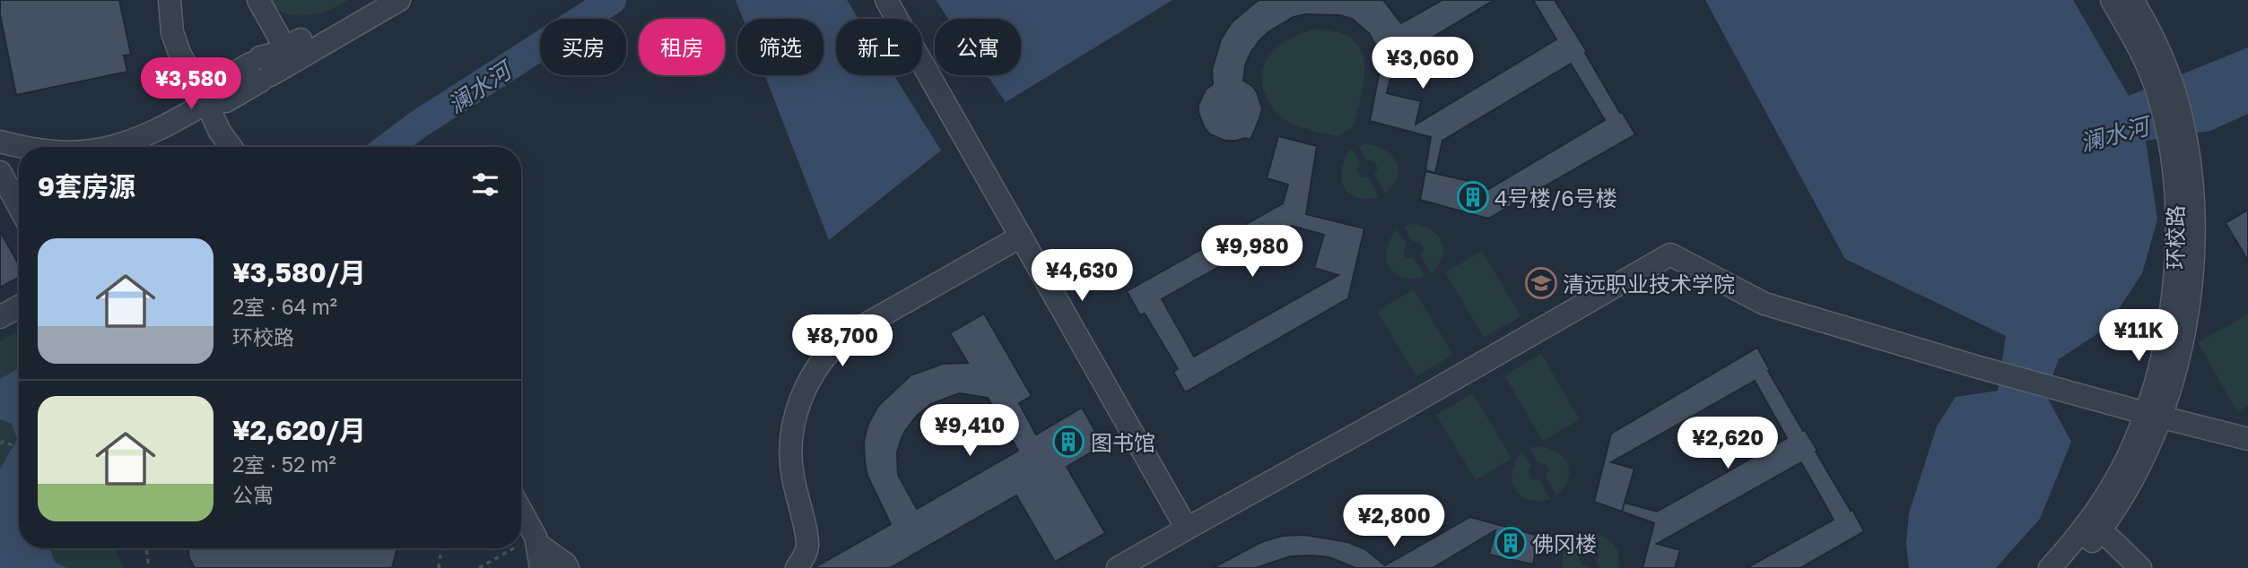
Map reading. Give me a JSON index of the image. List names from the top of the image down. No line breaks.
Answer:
{"streets":{"street":["环校路"]},"water":["澜水河"],"places":{"building":["4号楼/6号楼","图书馆","佛冈楼"],"school or university":["清远职业技术学院"]},"page":{"chip":["买房","租房","筛选","新上","公寓"],"price":["¥3,060","¥3,580","¥9,980","¥4,630","¥11K","¥8,700","¥9,410","¥2,620","¥2,800"],"heading":"9套房源","list":[{"name":"¥3,580/月","note":"2室 · 64 m² · 环校路"},{"name":"¥2,620/月","note":"2室 · 52 m² · 公寓"}]}}
